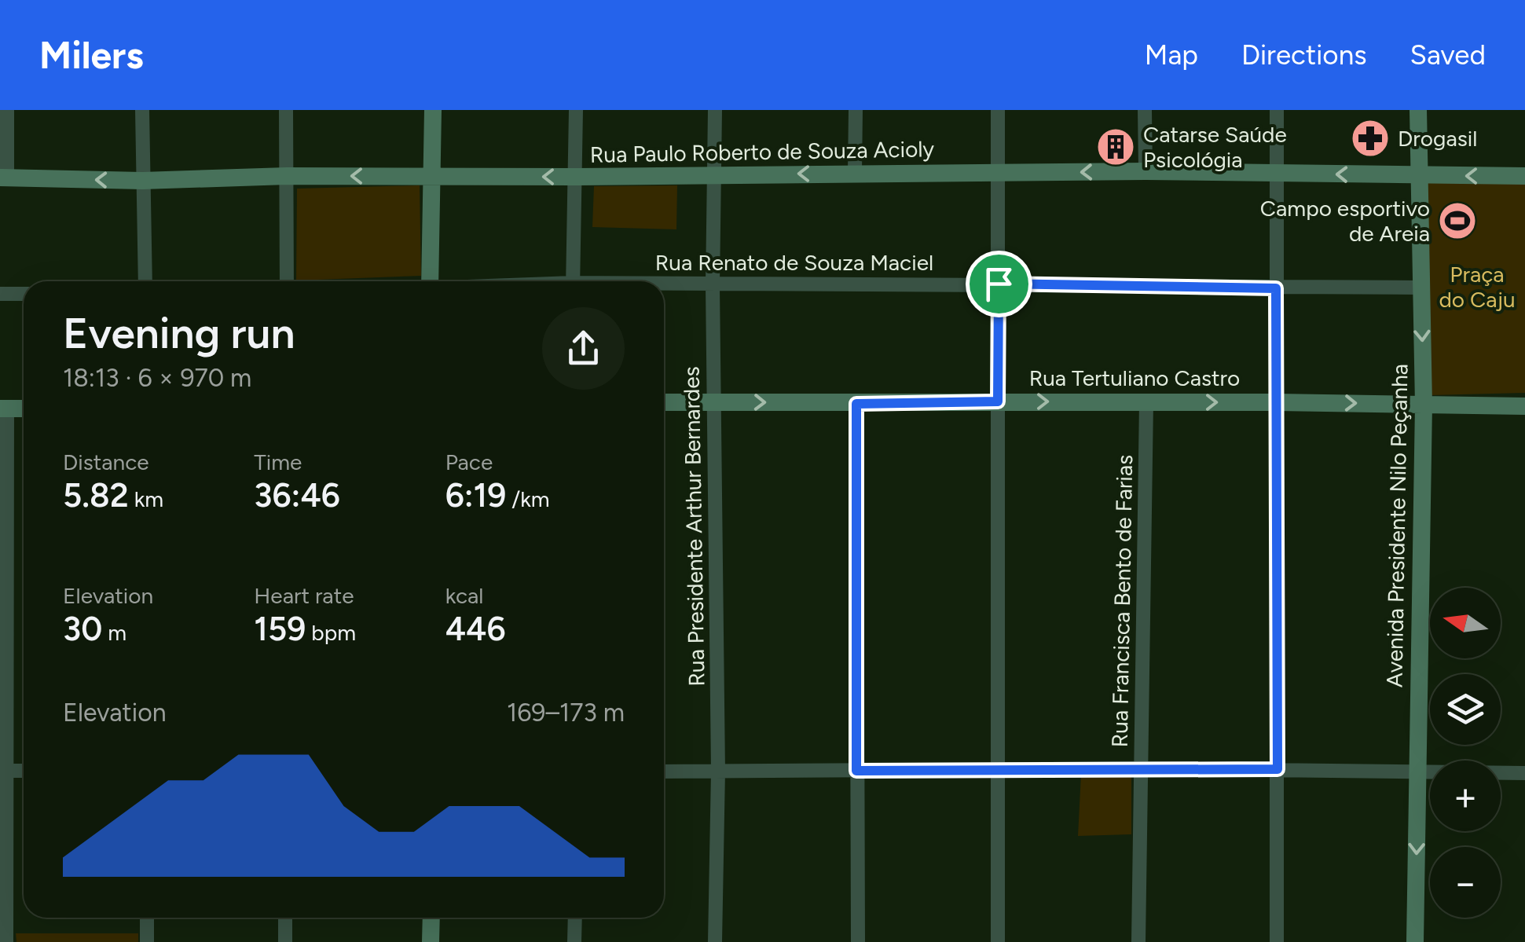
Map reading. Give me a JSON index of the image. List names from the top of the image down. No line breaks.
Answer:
{"streets":{"street":["Rua Paulo Roberto de Souza Acioly","Rua Renato de Souza Maciel","Rua Tertuliano Castro","Avenida Presidente Nilo Peçanha","Rua Presidente Arthur Bernardes","Rua Francisca Bento de Farias"]},"crossings":[["Rua Paulo Roberto de Souza Acioly","Avenida Presidente Nilo Peçanha"],["Rua Paulo Roberto de Souza Acioly","Rua Presidente Arthur Bernardes"],["Rua Renato de Souza Maciel","Avenida Presidente Nilo Peçanha"],["Rua Renato de Souza Maciel","Rua Presidente Arthur Bernardes"],["Rua Tertuliano Castro","Avenida Presidente Nilo Peçanha"],["Rua Tertuliano Castro","Rua Presidente Arthur Bernardes"],["Rua Tertuliano Castro","Rua Francisca Bento de Farias"]],"one_way":["Rua Paulo Roberto de Souza Acioly","Rua Tertuliano Castro"],"parks":["Praça do Caju"],"places":{"pharmacy":["Drogasil"],"building":["Catarse Saúde Psicológia"],"sports":["Campo esportivo de Areia"]},"north":"left","page":{"header":"Milers","nav":["Map","Directions","Saved"],"heading":["Evening run","18:13 · 6 × 970 m"],"stats":[["Distance","5.82 km"],["Time","36:46"],["Pace","6:19 /km"],["Elevation","30 m"],["Heart rate","159 bpm"],["kcal","446"]],"map_buttons":["+","−"],"chart":["Elevation","169–173 m"]}}
